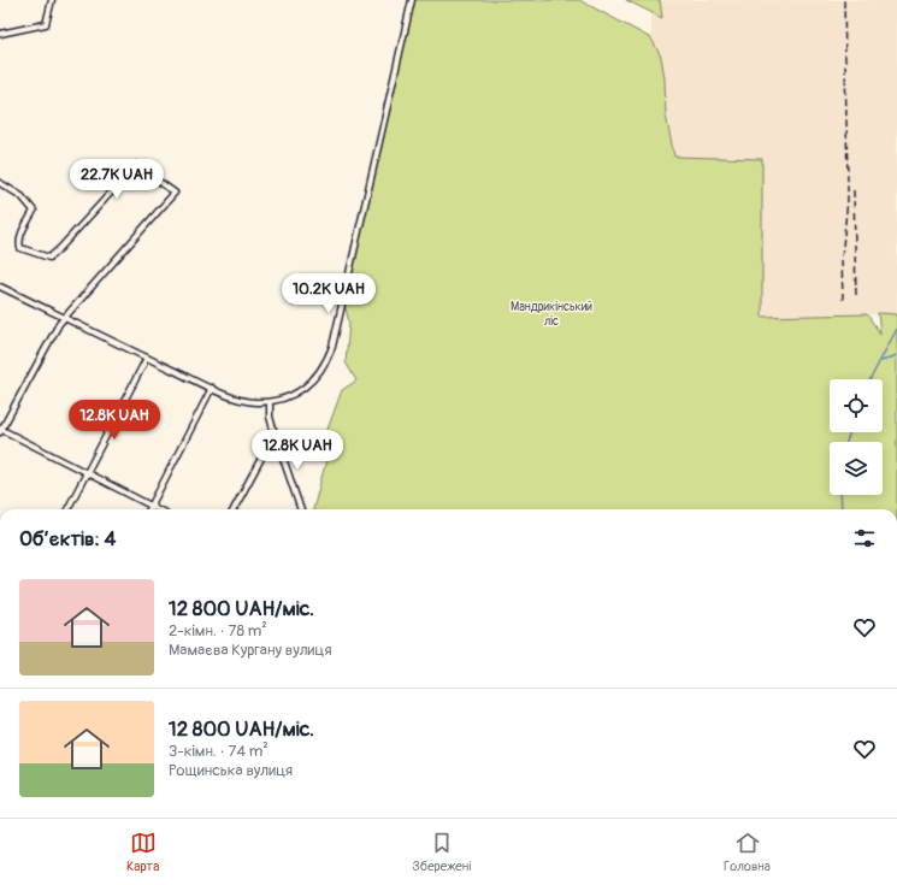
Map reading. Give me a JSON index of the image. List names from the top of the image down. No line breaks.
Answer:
{"parks":["Мандрикінський ліс"],"page":{"price":["22.7K UAH","10.2K UAH","12.8K UAH","12.8K UAH"],"heading":"Об’єктів: 4","list":[{"name":"12 800 UAH/міс.","note":"2-кімн. · 78 m² · Мамаєва Кургану вулиця"},{"name":"12 800 UAH/міс.","note":"3-кімн. · 74 m² · Рощинська вулиця"}],"tabs":["Карта","Збережені","Головна"]}}
